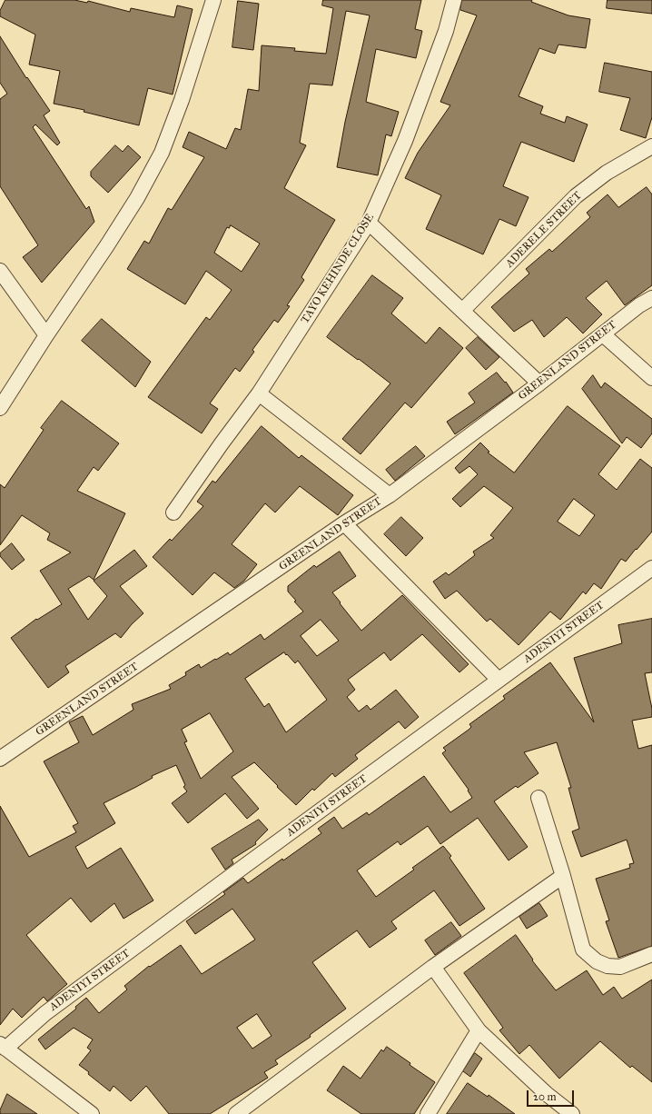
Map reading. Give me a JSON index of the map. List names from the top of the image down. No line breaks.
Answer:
{"streets":{"street":["ADERELE STREET","TAYO KEHINDE CLOSE","GREENLAND STREET","ADENIYI STREET"]},"scale_bar":"20 m"}
